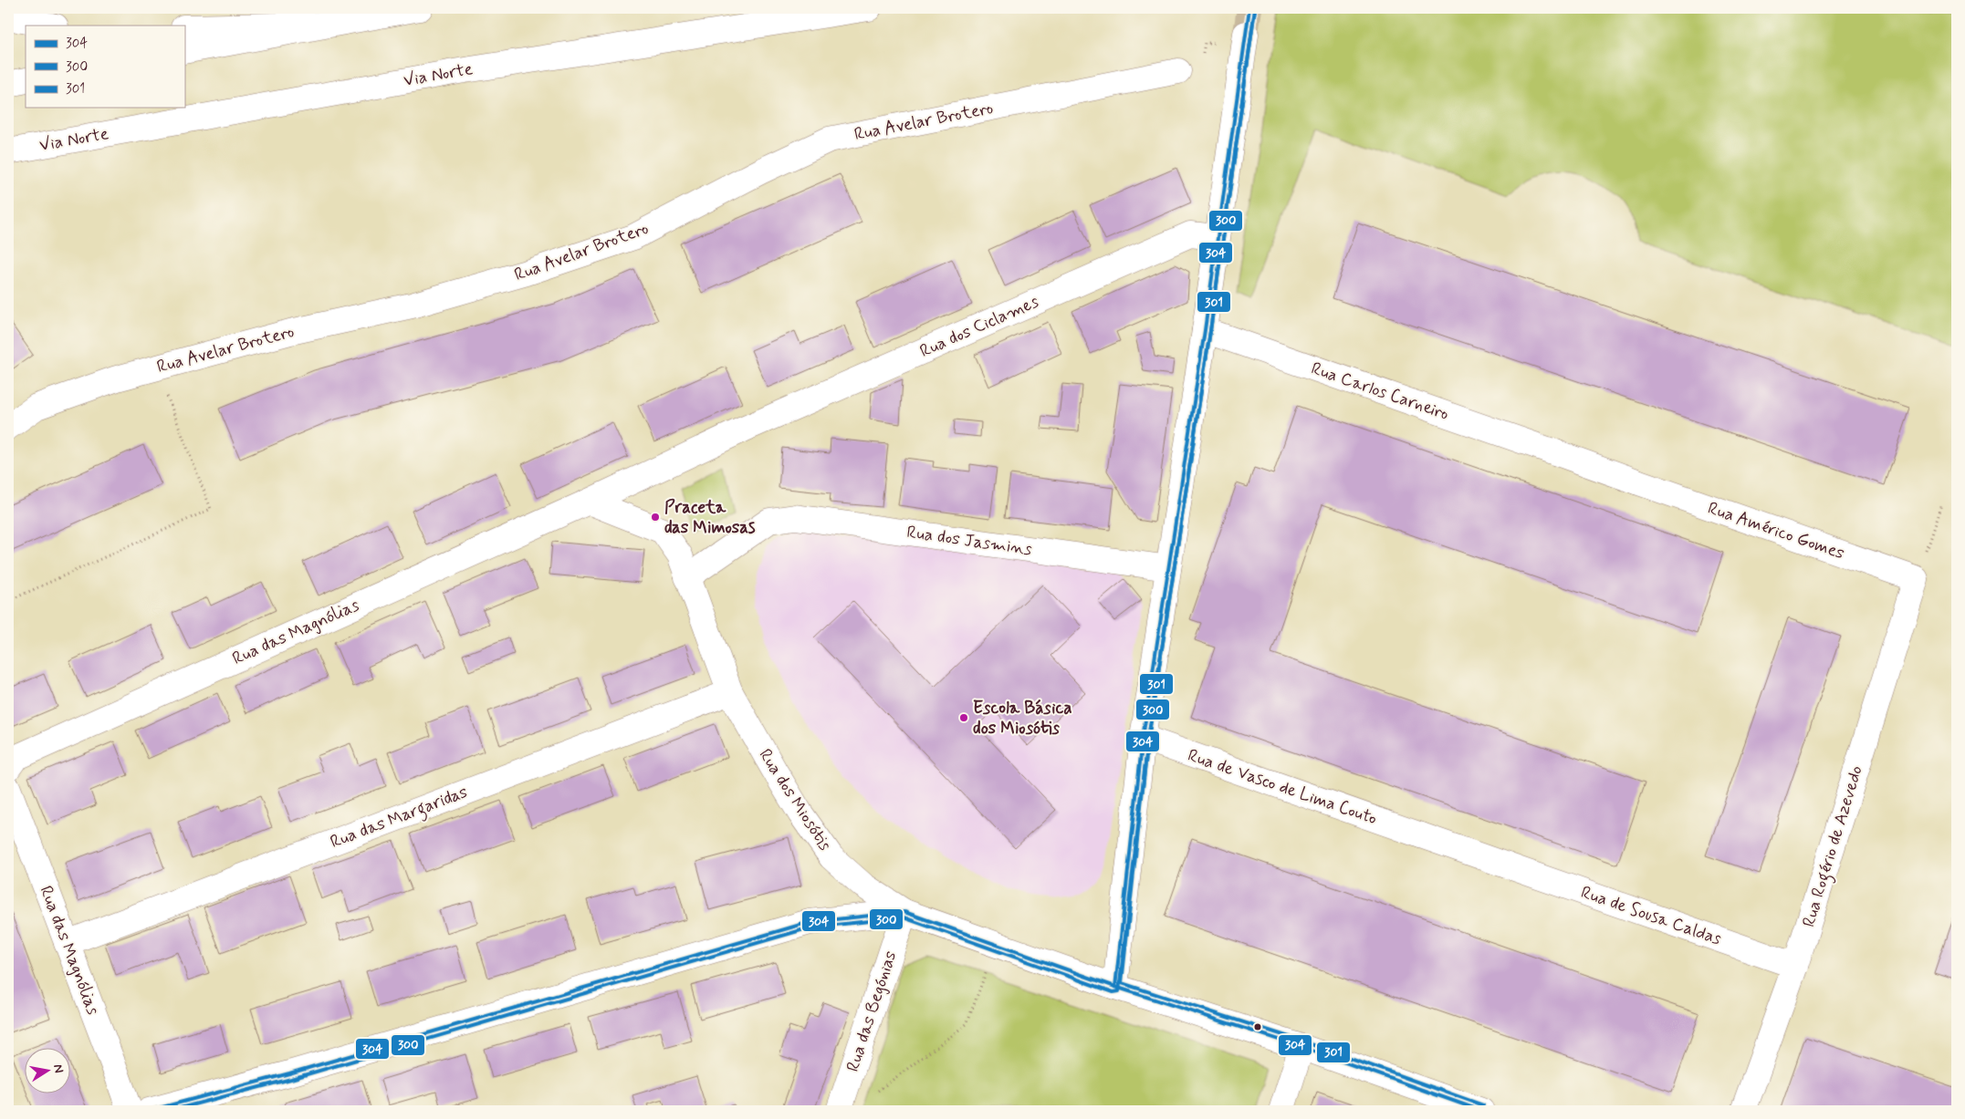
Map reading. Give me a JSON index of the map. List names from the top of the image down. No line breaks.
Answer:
{"streets":{"main road":["Via Norte","Rua Avelar Brotero","Rua dos Ciclames","Rua Carlos Carneiro","Rua Américo Gomes","Rua dos Jasmins","Rua das Magnólias","Rua de Vasco de Lima Couto","Rua dos Miosótis","Rua das Margaridas","Rua Rogério de Azevedo","Rua de Sousa Caldas","Rua das Begónias"]},"crossings":[["Rua dos Ciclames","Rua das Magnólias"],["Rua Carlos Carneiro","Rua Américo Gomes"],["Rua Américo Gomes","Rua Rogério de Azevedo"],["Rua dos Jasmins","Rua dos Miosótis"],["Rua das Magnólias","Rua das Margaridas"],["Rua de Vasco de Lima Couto","Rua de Sousa Caldas"],["Rua dos Miosótis","Rua das Margaridas"],["Rua dos Miosótis","Rua das Begónias"],["Rua Rogério de Azevedo","Rua de Sousa Caldas"]],"places":["Praceta das Mimosas","Escola Básica dos Miosótis"],"lines":["transit line 304","transit line 300","transit line 301"],"legend":["304","300","301"],"north":"right"}
